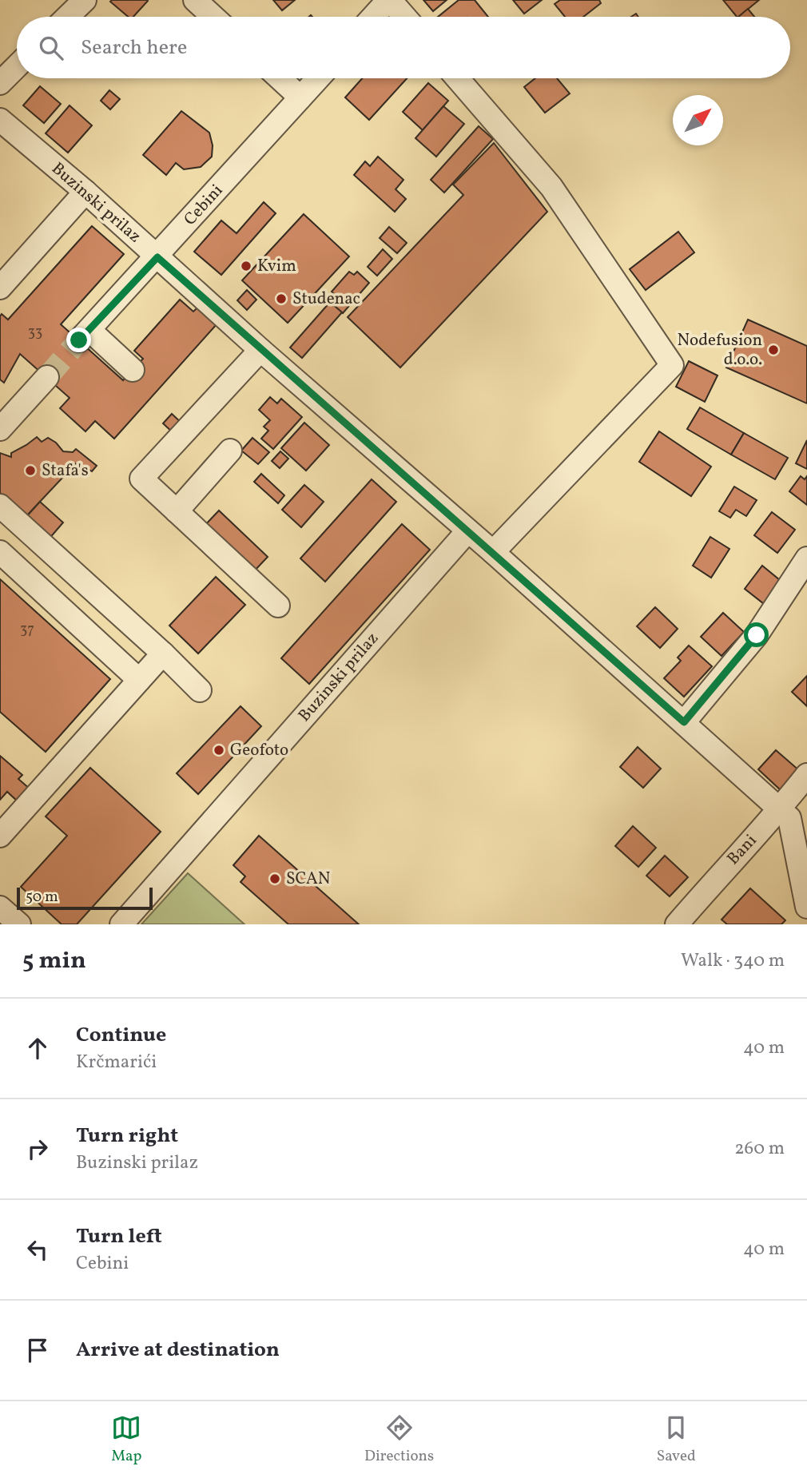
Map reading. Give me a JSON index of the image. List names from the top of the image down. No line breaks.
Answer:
{"streets":{"street":["Buzinski prilaz","Cebini","Bani"]},"crossings":[["Buzinski prilaz","Cebini"],["Buzinski prilaz","Bani"]],"places":["Kvim","Studenac","Nodefusion d.o.o.","Stafa's","Geofoto","SCAN"],"house_numbers":["33","37"],"scale_bar":"50 m","north":"top right","page":{"search":"Search here","scale":"50 m","heading":["5 min","Walk · 340 m"],"list":[["Continue","Krčmarići","40 m"],["Turn right","Buzinski prilaz","260 m"],["Turn left","Cebini","40 m"],"Arrive at destination"],"nav":["Map","Directions","Saved"]}}
